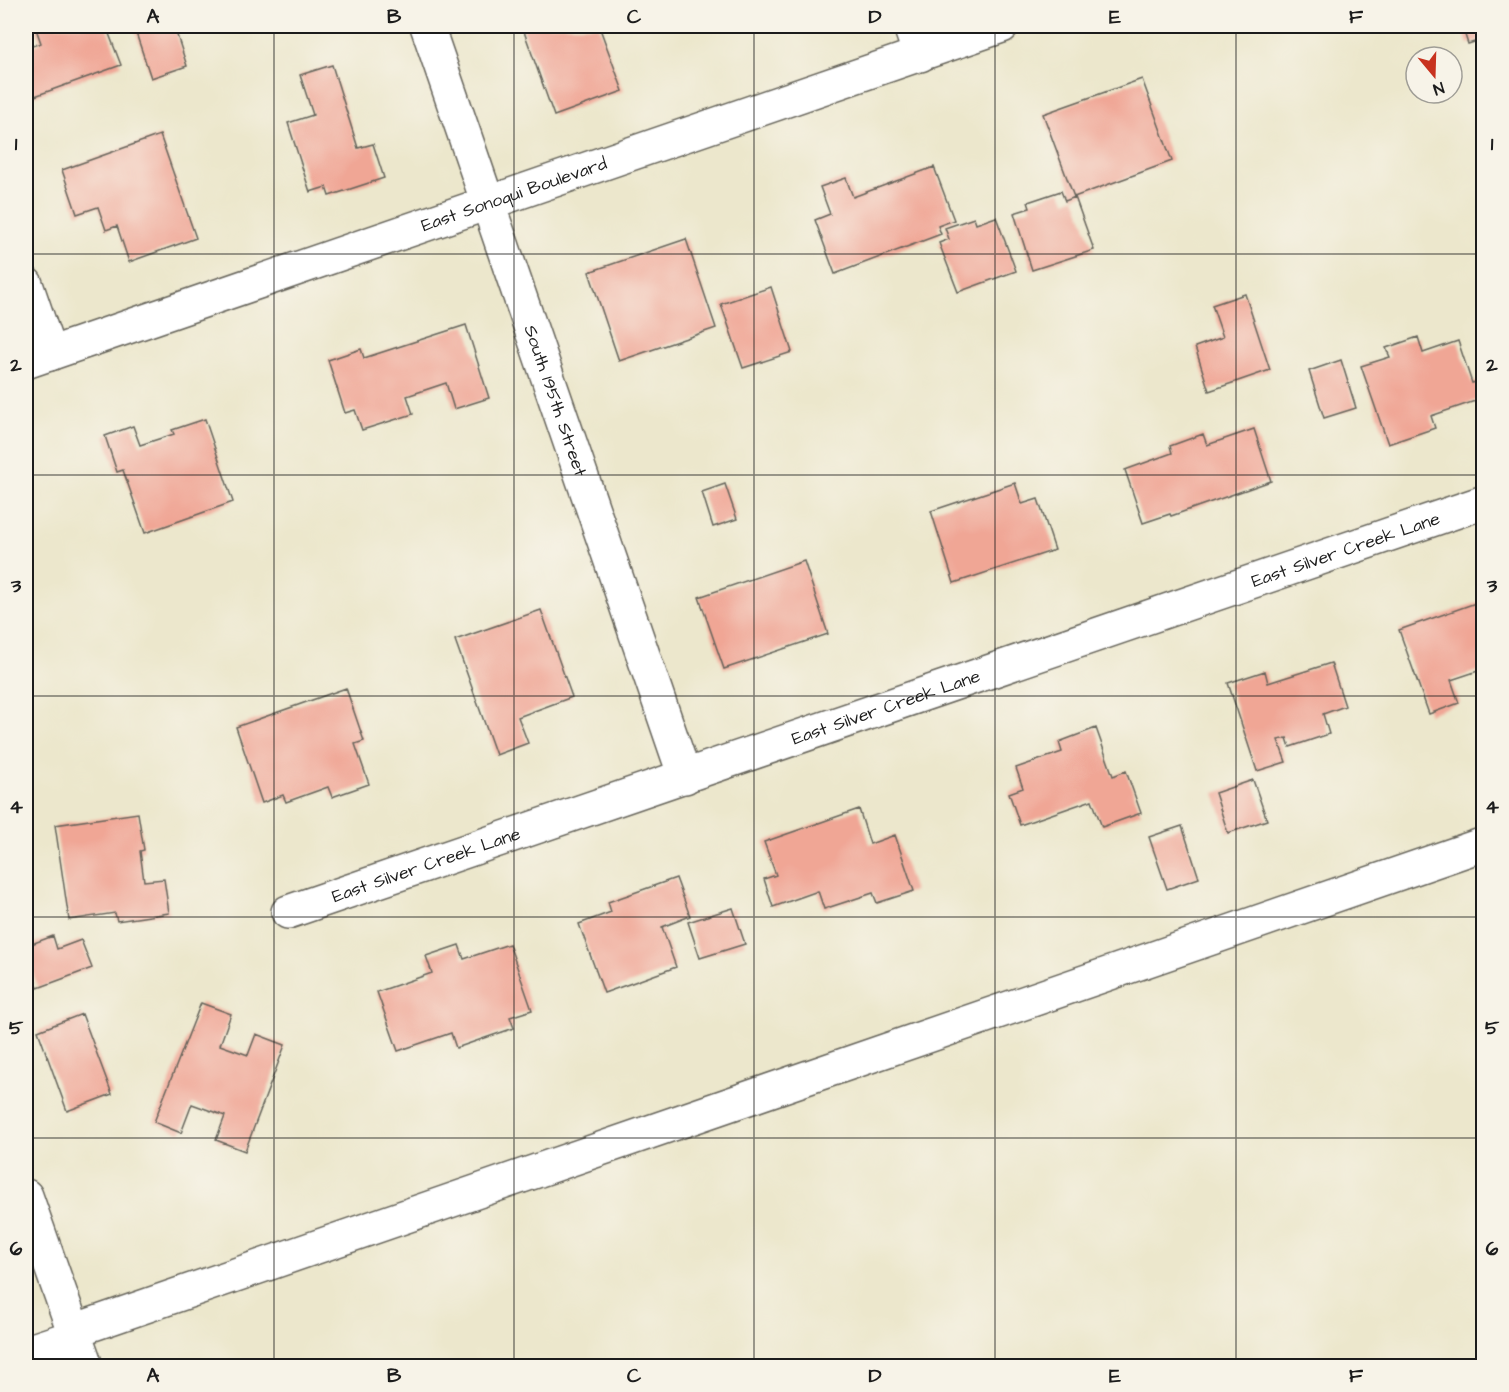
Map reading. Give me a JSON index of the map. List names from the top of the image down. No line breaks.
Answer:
{"streets":{"street":["East Sonoqui Boulevard","South 195th Street","East Silver Creek Lane"]},"crossings":[["East Sonoqui Boulevard","South 195th Street"],["South 195th Street","East Silver Creek Lane"]],"north":"bottom","grid":{"columns":["A","B","C","D","E","F"],"rows":["1","2","3","4","5","6"]}}
